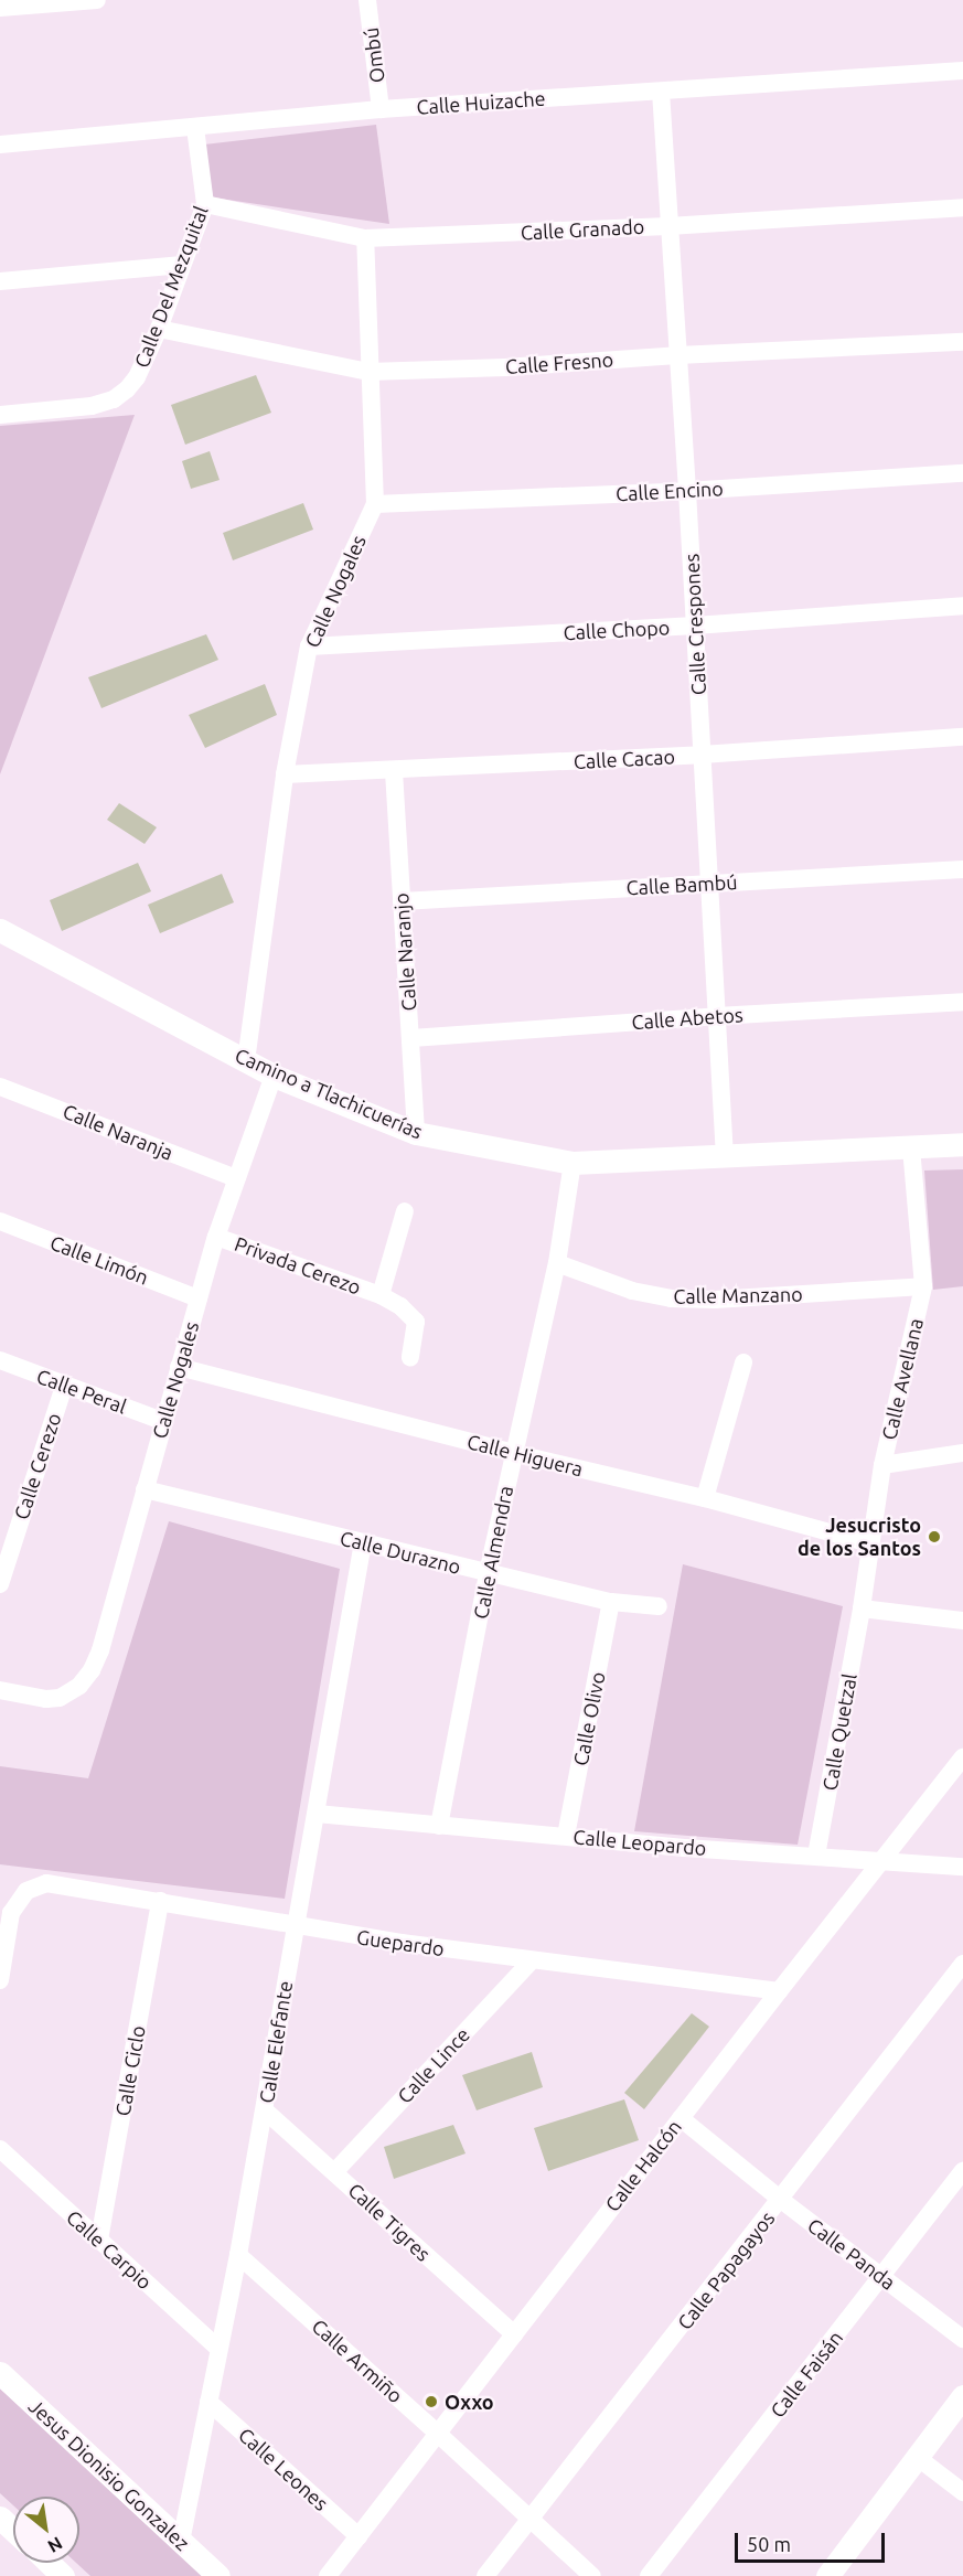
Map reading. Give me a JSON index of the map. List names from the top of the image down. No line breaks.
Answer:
{"streets":{"street":["Ombú","Calle Huizache","Calle Granado","Calle Del Mezquital","Calle Fresno","Calle Encino","Calle Nogales","Calle Crespones","Calle Chopo","Calle Cacao","Calle Bambú","Calle Naranjo","Calle Abetos","Camino a Tlachicuerías","Calle Naranja","Calle Limón","Privada Cerezo","Calle Manzano","Calle Avellana","Calle Peral","Calle Higuera","Calle Cerezo","Calle Durazno","Calle Almendra","Calle Olivo","Calle Quetzal","Calle Leopardo","Guepardo","Calle Elefante","Calle Lince","Calle Ciclo","Calle Halcón","Calle Tigres","Calle Carpio","Calle Panda","Calle Papagayos","Calle Armiño","Calle Faisán","Calle Leones","Jesus Dionisio Gonzalez"]},"crossings":[["Ombú","Calle Huizache"],["Calle Huizache","Calle Del Mezquital"],["Calle Huizache","Calle Crespones"],["Calle Granado","Calle Del Mezquital"],["Calle Granado","Calle Nogales"],["Calle Granado","Calle Crespones"],["Calle Del Mezquital","Calle Fresno"],["Calle Fresno","Calle Nogales"],["Calle Fresno","Calle Crespones"],["Calle Encino","Calle Nogales"],["Calle Encino","Calle Crespones"],["Calle Nogales","Calle Chopo"],["Calle Nogales","Calle Cacao"],["Calle Nogales","Camino a Tlachicuerías"],["Calle Nogales","Calle Naranja"],["Calle Nogales","Calle Limón"],["Calle Nogales","Privada Cerezo"],["Calle Nogales","Calle Peral"],["Calle Nogales","Calle Higuera"],["Calle Nogales","Calle Durazno"],["Calle Crespones","Calle Chopo"],["Calle Crespones","Calle Cacao"],["Calle Crespones","Calle Bambú"],["Calle Crespones","Calle Abetos"],["Calle Crespones","Camino a Tlachicuerías"],["Calle Cacao","Calle Naranjo"],["Calle Bambú","Calle Naranjo"],["Calle Naranjo","Calle Abetos"],["Calle Naranjo","Camino a Tlachicuerías"],["Camino a Tlachicuerías","Calle Avellana"],["Camino a Tlachicuerías","Calle Almendra"],["Calle Manzano","Calle Avellana"],["Calle Manzano","Calle Almendra"],["Calle Avellana","Calle Higuera"],["Calle Avellana","Calle Quetzal"],["Calle Peral","Calle Cerezo"],["Calle Higuera","Calle Almendra"],["Calle Durazno","Calle Almendra"],["Calle Durazno","Calle Olivo"],["Calle Durazno","Calle Elefante"],["Calle Almendra","Calle Leopardo"],["Calle Olivo","Calle Leopardo"],["Calle Quetzal","Calle Leopardo"],["Calle Leopardo","Calle Elefante"],["Calle Leopardo","Calle Halcón"],["Guepardo","Calle Elefante"],["Guepardo","Calle Lince"],["Guepardo","Calle Ciclo"],["Guepardo","Calle Halcón"],["Calle Elefante","Calle Tigres"],["Calle Elefante","Calle Carpio"],["Calle Elefante","Calle Armiño"],["Calle Elefante","Calle Leones"],["Calle Elefante","Jesus Dionisio Gonzalez"],["Calle Lince","Calle Tigres"],["Calle Ciclo","Calle Carpio"],["Calle Halcón","Calle Tigres"],["Calle Halcón","Calle Panda"],["Calle Halcón","Calle Armiño"],["Calle Halcón","Calle Leones"],["Calle Panda","Calle Papagayos"],["Calle Panda","Calle Faisán"],["Calle Papagayos","Calle Armiño"]],"places":["Jesucristo de los Santos","Oxxo"],"scale_bar":"50 m","north":"bottom right"}
